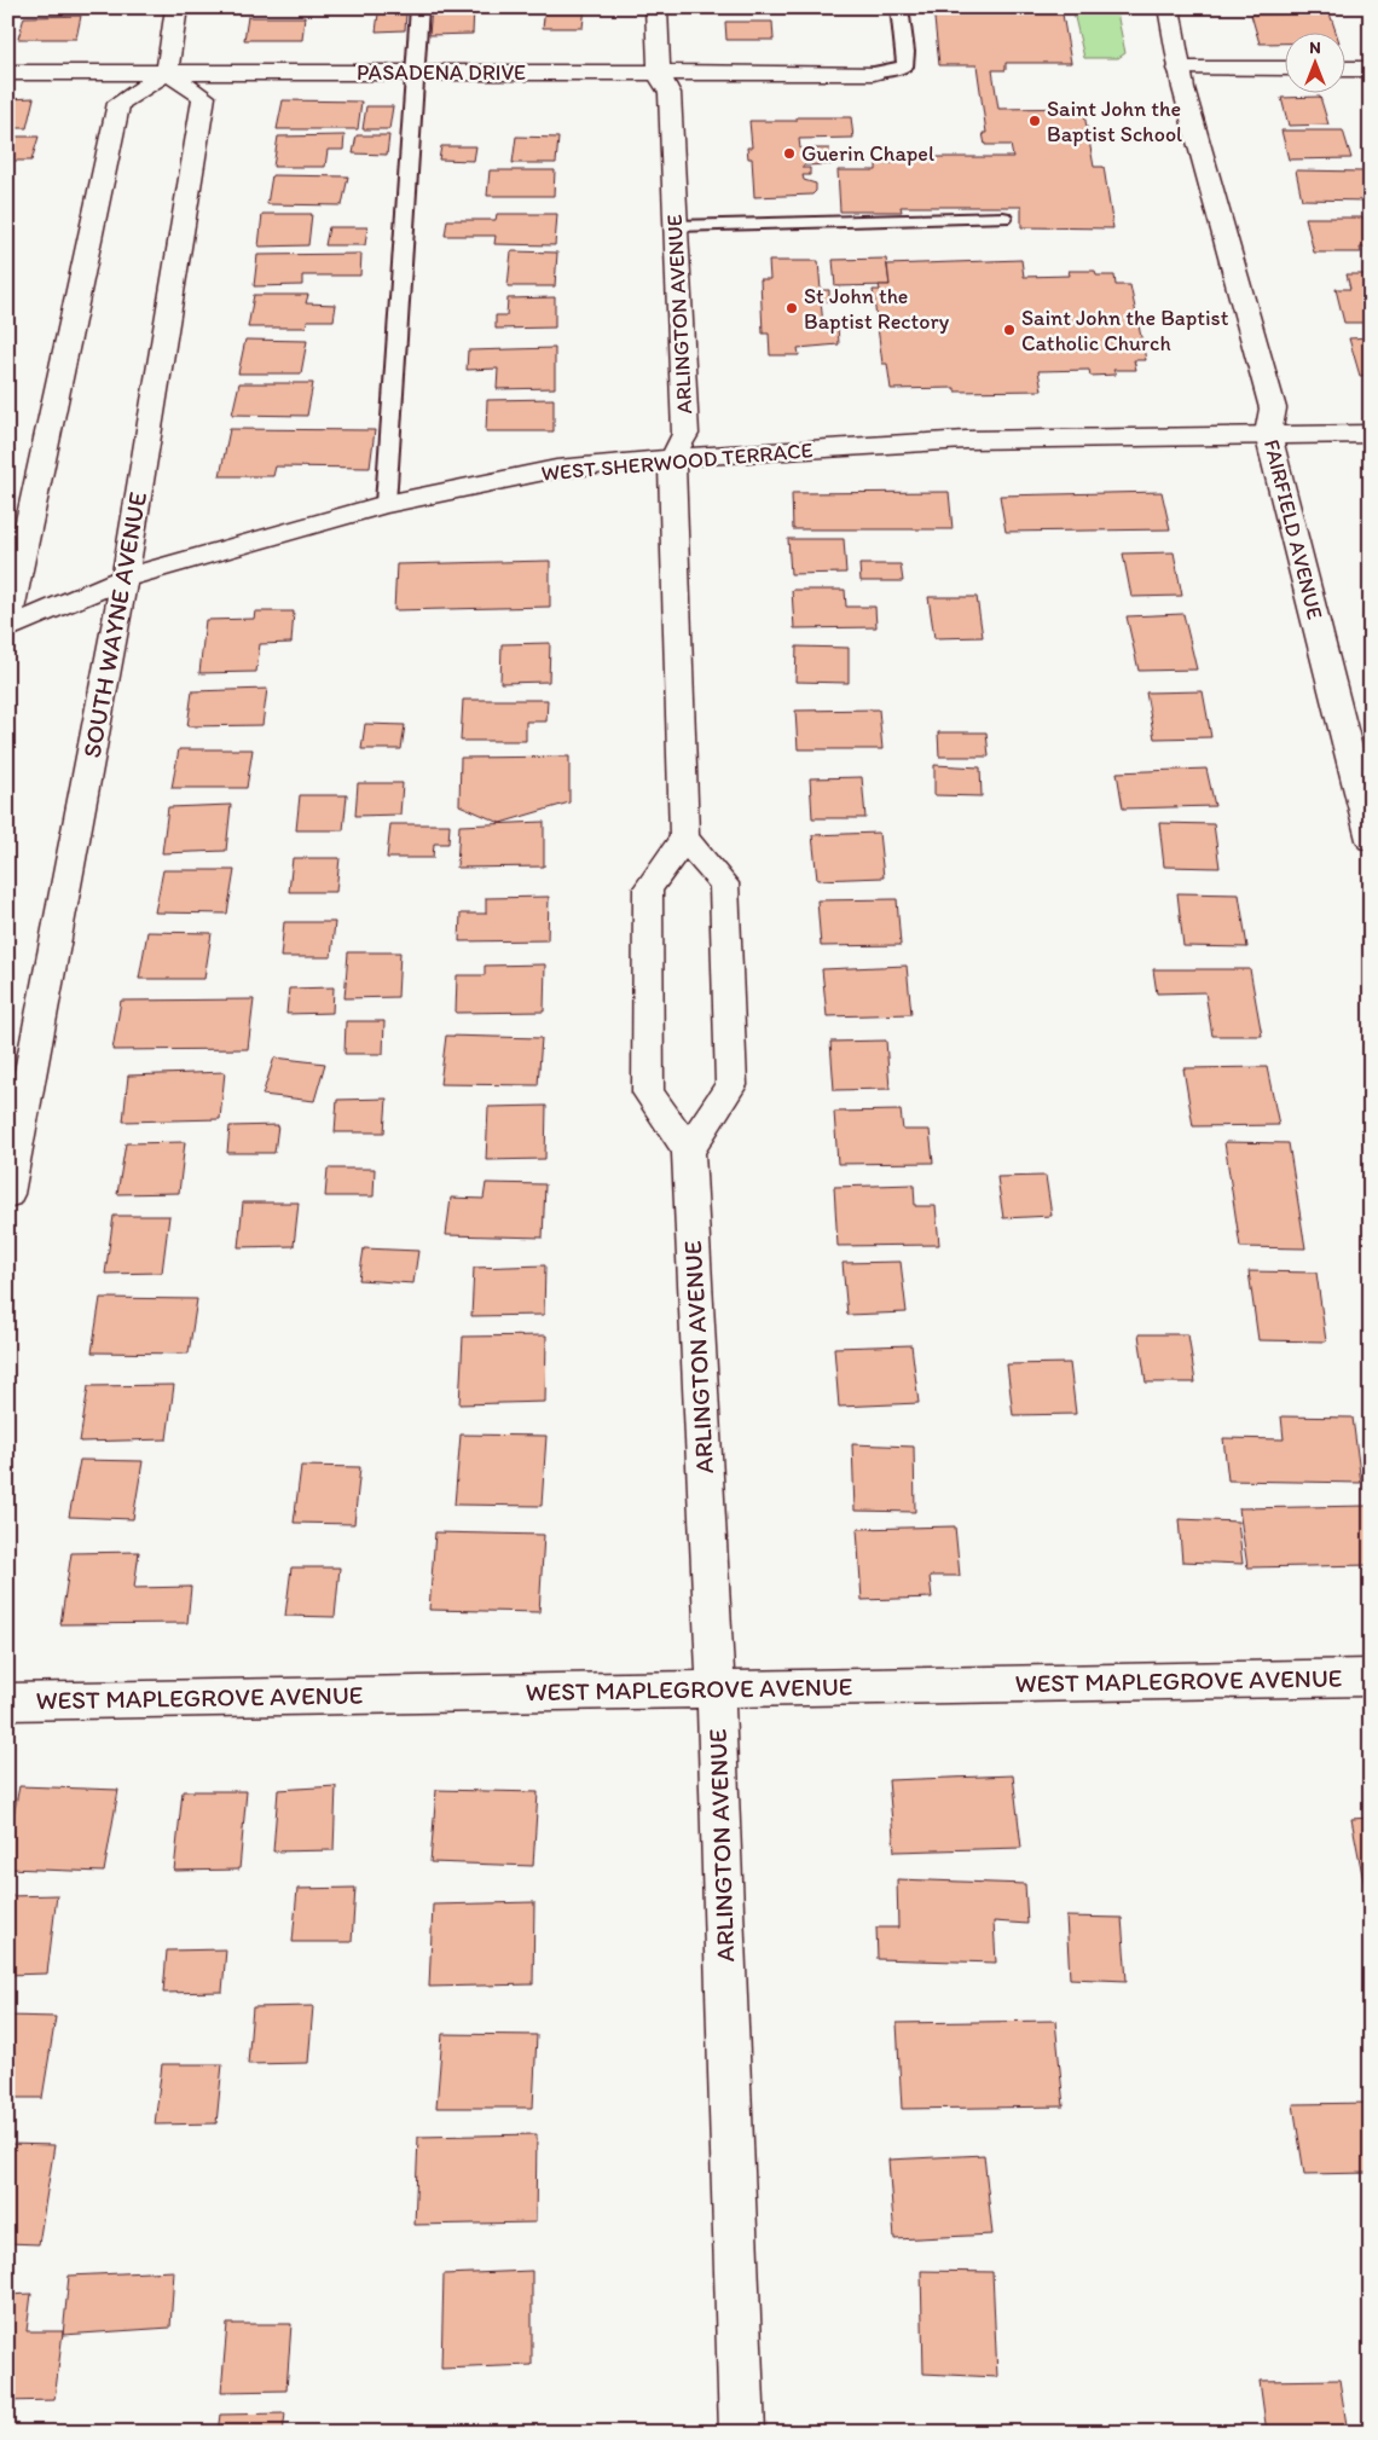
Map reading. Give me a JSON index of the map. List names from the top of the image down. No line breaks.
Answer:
{"streets":{"street":["PASADENA DRIVE","ARLINGTON AVENUE","WEST SHERWOOD TERRACE","FAIRFIELD AVENUE","SOUTH WAYNE AVENUE","WEST MAPLEGROVE AVENUE"]},"crossings":[["PASADENA DRIVE","ARLINGTON AVENUE"],["PASADENA DRIVE","SOUTH WAYNE AVENUE"],["ARLINGTON AVENUE","WEST SHERWOOD TERRACE"],["ARLINGTON AVENUE","WEST MAPLEGROVE AVENUE"],["WEST SHERWOOD TERRACE","FAIRFIELD AVENUE"],["WEST SHERWOOD TERRACE","SOUTH WAYNE AVENUE"]],"places":["Saint John the Baptist School","Guerin Chapel","St John the Baptist Rectory","Saint John the Baptist Catholic Church"],"north":"top"}
